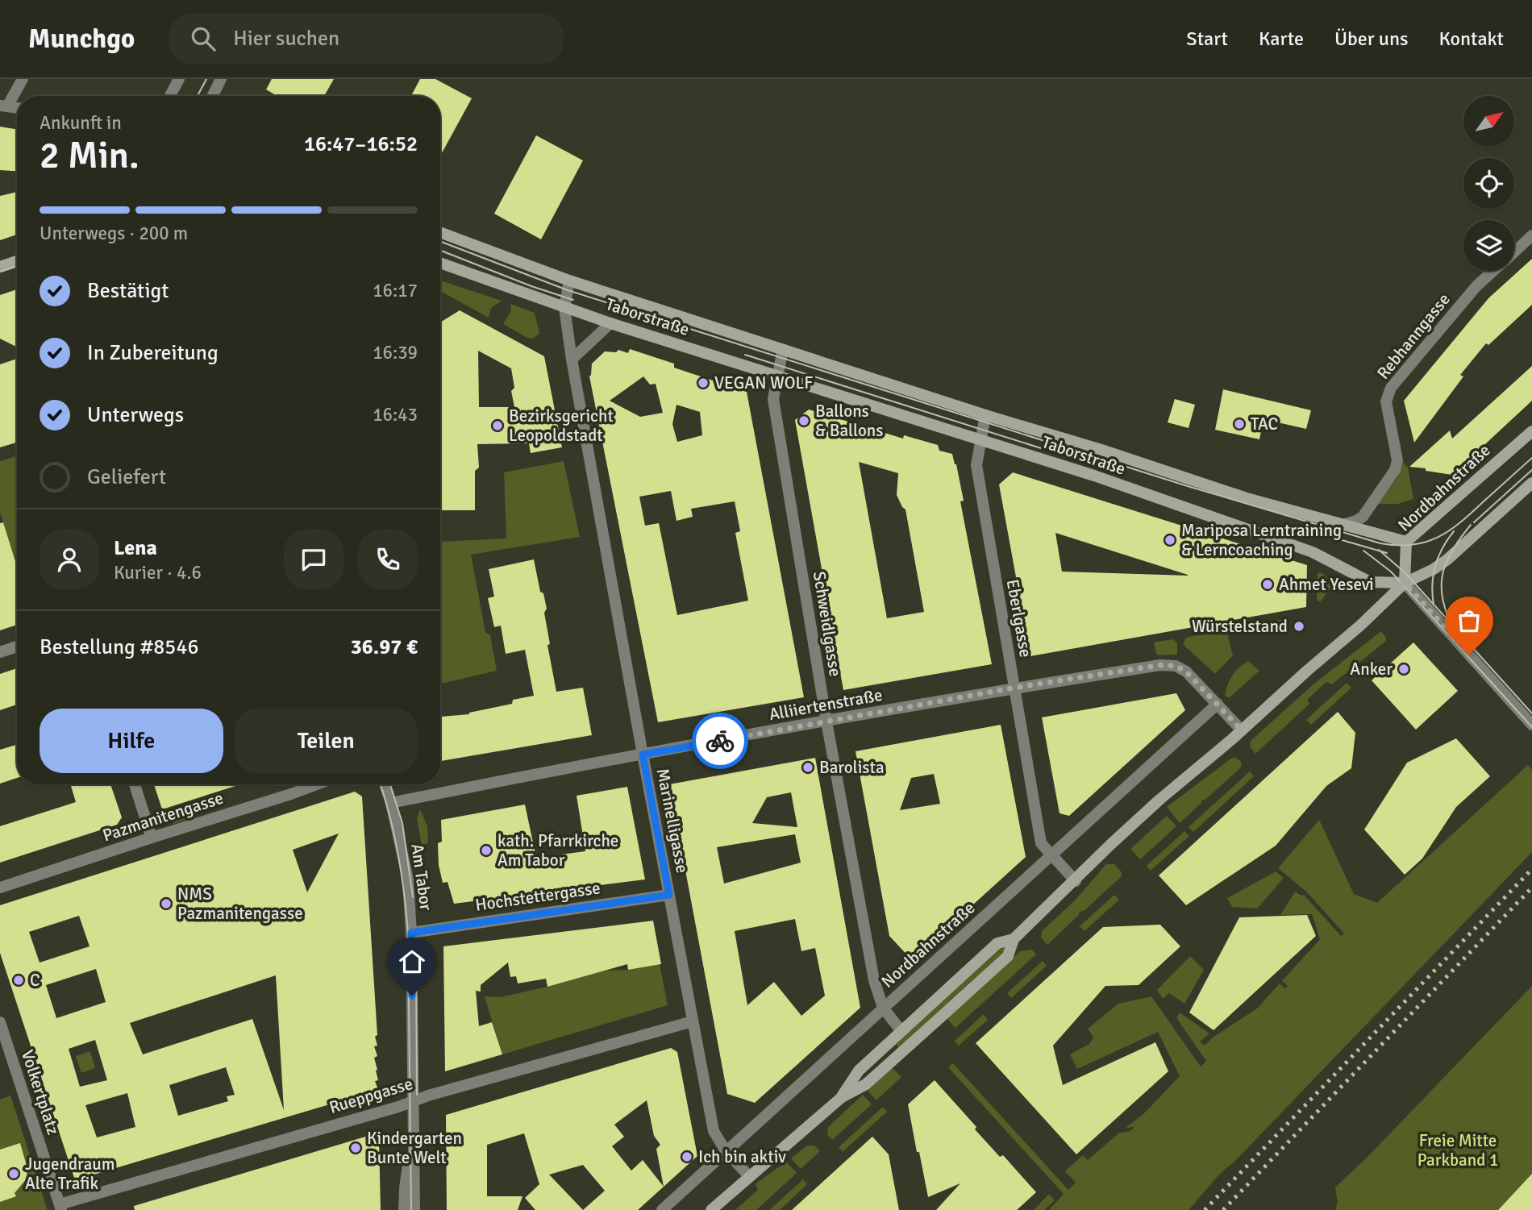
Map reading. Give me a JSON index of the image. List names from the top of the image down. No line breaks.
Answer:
{"streets":{"main road":["Taborstraße","Nordbahnstraße"],"street":["Rebhanngasse","Eberlgasse","Schweidlgasse","Alliiertenstraße","Pazmanitengasse","Marinelligasse","Am Tabor","Hochstettergasse","Volkertplatz","Rueppgasse"]},"crossings":[["Taborstraße","Rebhanngasse"],["Taborstraße","Nordbahnstraße"],["Taborstraße","Eberlgasse"],["Taborstraße","Schweidlgasse"],["Taborstraße","Marinelligasse"],["Nordbahnstraße","Eberlgasse"],["Nordbahnstraße","Schweidlgasse"],["Nordbahnstraße","Alliiertenstraße"],["Nordbahnstraße","Marinelligasse"],["Eberlgasse","Alliiertenstraße"],["Schweidlgasse","Alliiertenstraße"],["Alliiertenstraße","Marinelligasse"],["Alliiertenstraße","Am Tabor"],["Marinelligasse","Hochstettergasse"],["Marinelligasse","Rueppgasse"],["Am Tabor","Hochstettergasse"],["Am Tabor","Rueppgasse"],["Volkertplatz","Rueppgasse"]],"parks":["Freie Mitte Parkband 1"],"places":["VEGAN WOLF","Ballons & Ballons","TAC","Bezirksgericht Leopoldstadt","Mariposa Lerntraining & Lerncoaching","Ahmet Yesevi","Würstelstand","Anker","Barolista","kath. Pfarrkirche Am Tabor","NMS Pazmanitengasse","C","Kindergarten Bunte Welt","Ich bin aktiv","Jugendraum Alte Trafik"],"north":"top right","page":{"header":"Munchgo","search":"Hier suchen","nav":["Start","Karte","Über uns","Kontakt"],"heading":["2 Min.","Ankunft in","16:47–16:52"],"panel":["Lena","Kurier · 4.6","Bestellung #8546","36.97 €"],"bar":"Unterwegs · 200 m","list":[["Bestätigt","16:17"],["In Zubereitung","16:39"],["Unterwegs","16:43"],"Geliefert"],"buttons":["Hilfe","Teilen"]}}
